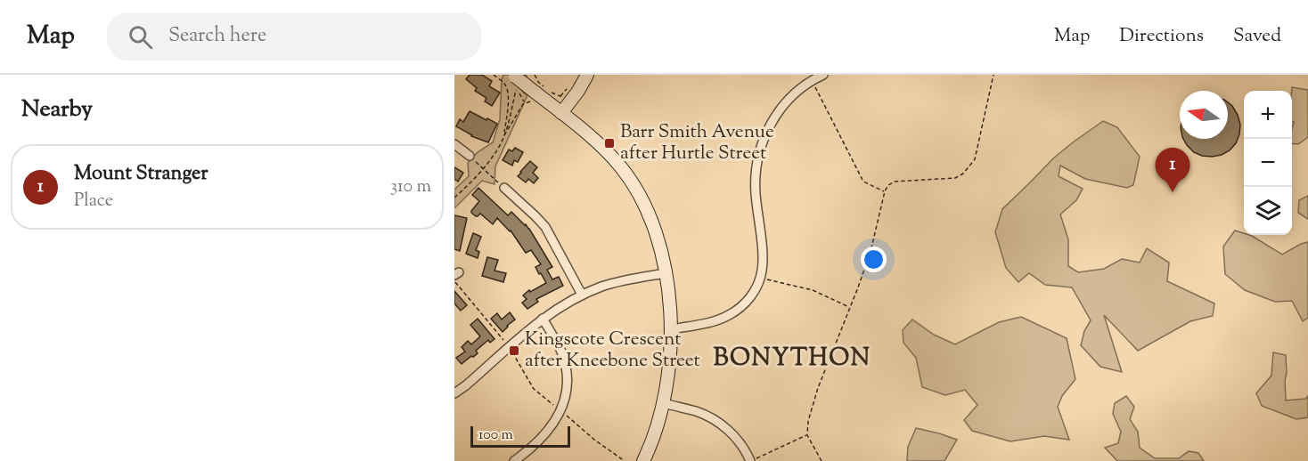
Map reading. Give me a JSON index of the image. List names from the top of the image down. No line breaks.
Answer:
{"districts":["BONYTHON"],"places":{"transit":["Barr Smith Avenue after Hurtle Street","Kingscote Crescent after Kneebone Street"]},"scale_bar":"100 m","north":"left","page":{"header":"Map","search":"Search here","nav":["Map","Directions","Saved"],"heading":"Nearby","map_buttons":["+","−"],"list":[{"mark":"1","name":"Mount Stranger","note":"Place","value":"310 m"}],"pins":"1","scale":"100 m"}}
